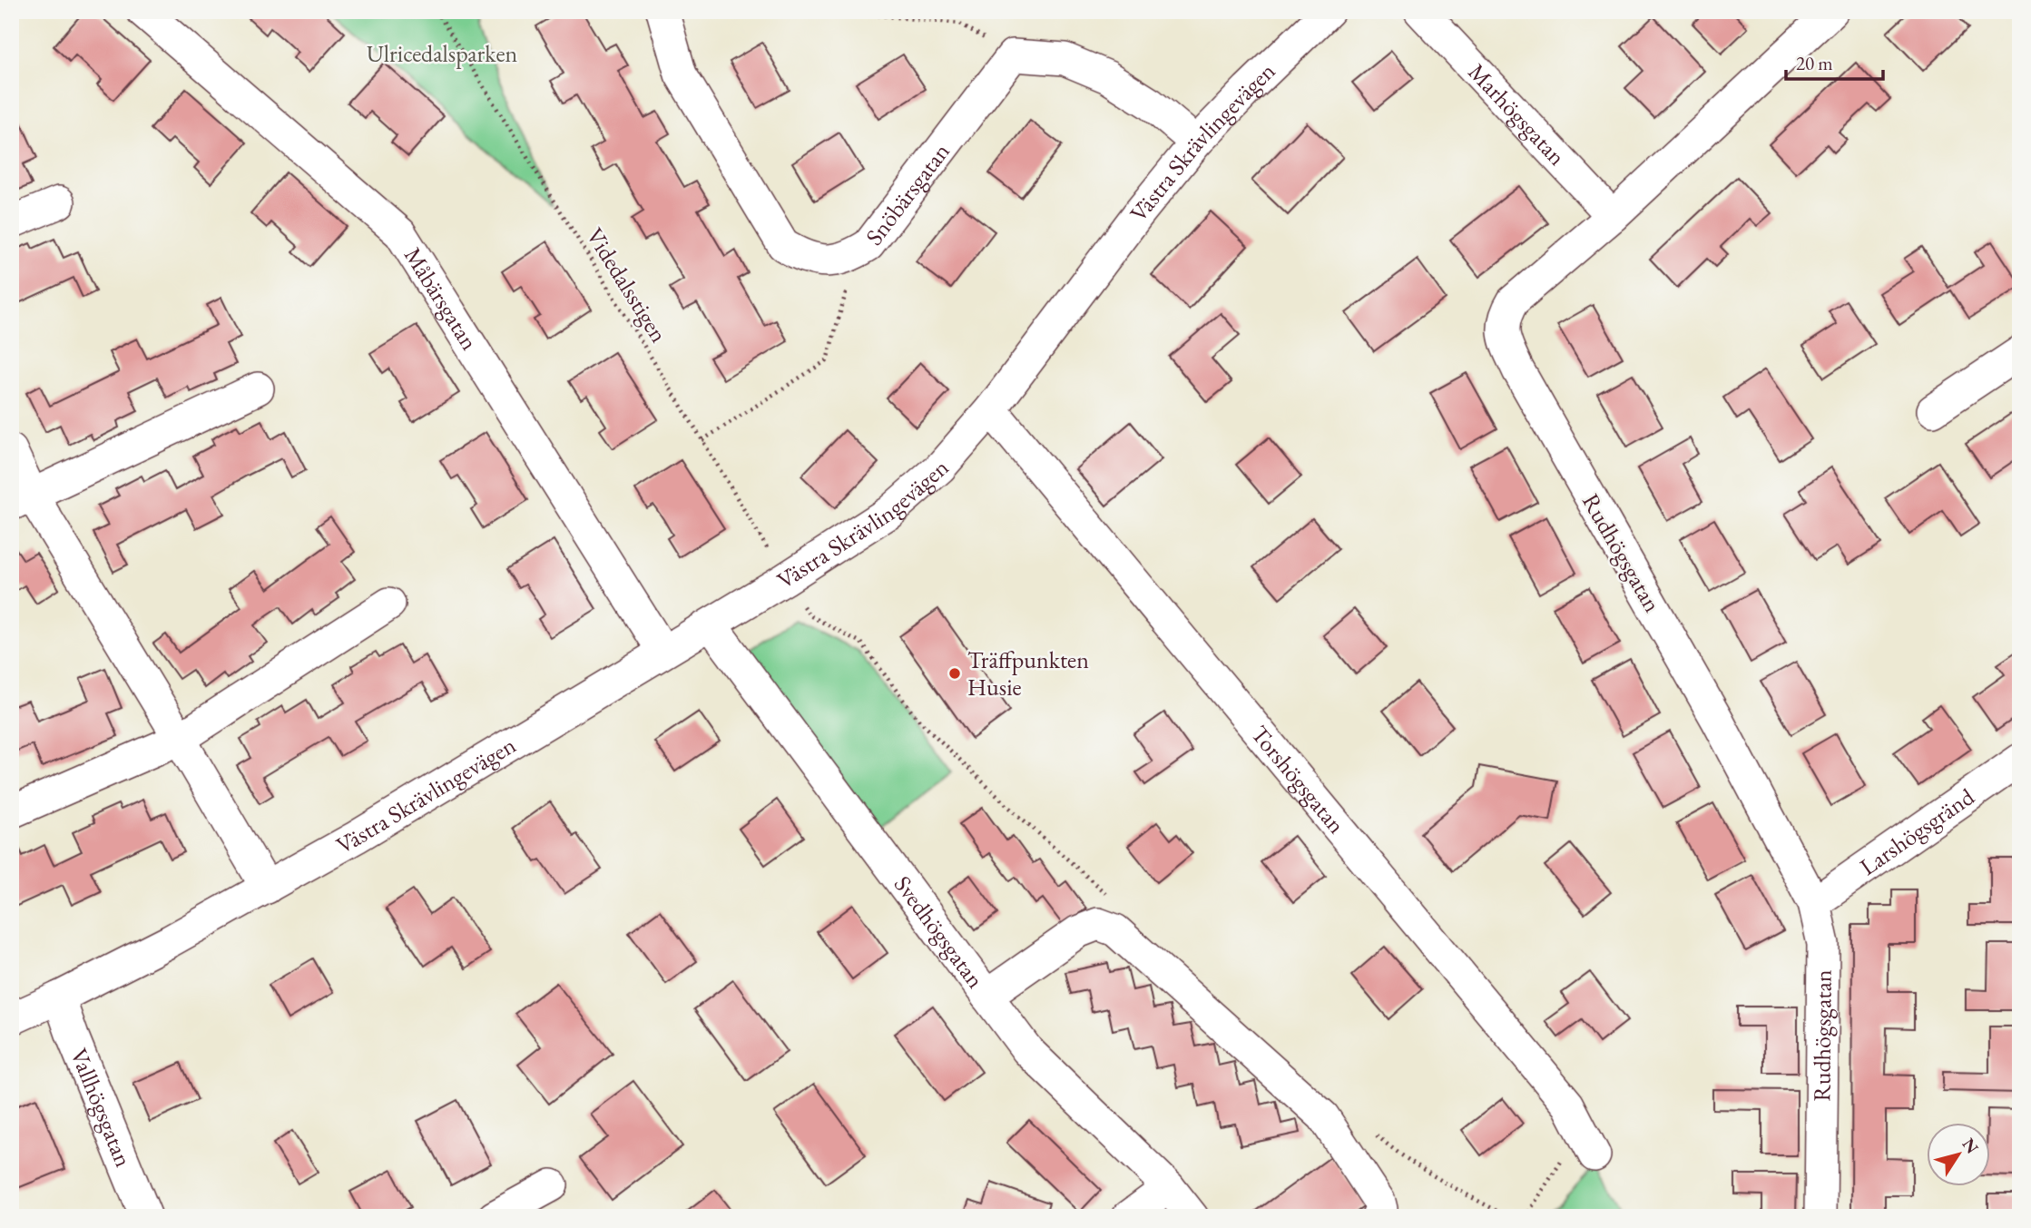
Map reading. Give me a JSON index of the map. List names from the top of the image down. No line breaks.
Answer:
{"streets":{"street":["Marhögsgatan","Västra Skrävlingevägen","Snöbärsgatan","Måbärsgatan","Rudhögsgatan","Torshögsgatan","Larshögsgränd","Svedhögsgatan","Vallhögsgatan"],"path":["Videdalsstigen"]},"crossings":[["Marhögsgatan","Rudhögsgatan"],["Västra Skrävlingevägen","Videdalsstigen"],["Västra Skrävlingevägen","Måbärsgatan"],["Västra Skrävlingevägen","Torshögsgatan"],["Västra Skrävlingevägen","Svedhögsgatan"],["Västra Skrävlingevägen","Vallhögsgatan"],["Rudhögsgatan","Larshögsgränd"]],"parks":["Ulricedalsparken"],"places":["Träffpunkten Husie"],"scale_bar":"20 m","north":"top right"}
